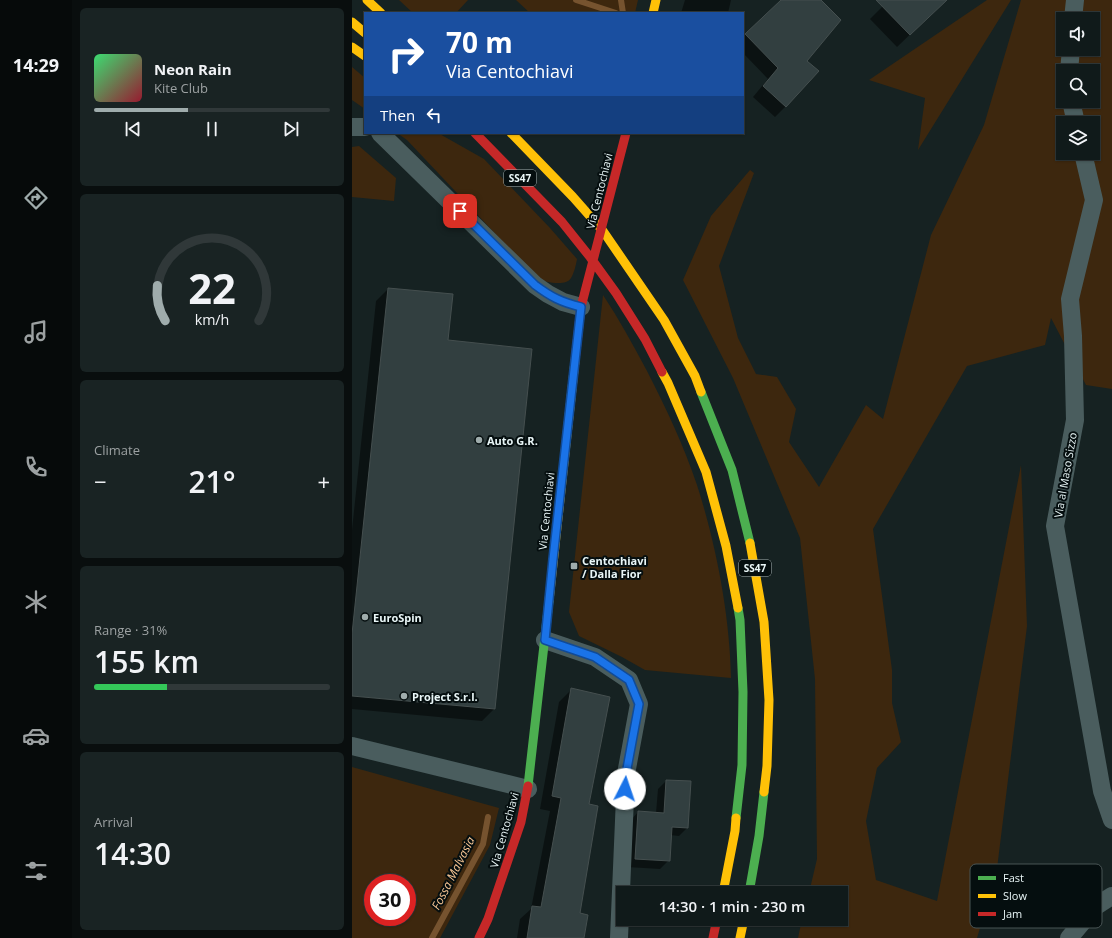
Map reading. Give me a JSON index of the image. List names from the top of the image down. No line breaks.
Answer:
{"streets":{"main road":["SS47","Via Centochiavi"],"street":["Via al Maso Sizzo"]},"water":["Fossa Malvasia"],"places":{"other":["Auto G.R.","EuroSpin","Project S.r.l."],"transit":["Centochiavi / Dalla Fior"]},"legend":["Fast","Slow","Jam"],"page":{"tabs":"14:29","turn":["70 m","Via Centochiavi"],"song":["Neon Rain","Kite Club"],"then":"Then","tile":["Climate",["Range · 31%","155 km"],["Arrival","14:30"]],"heat":["−","21°","+"],"limit":"30","trip":"14:30 · 1 min · 230 m","gauge":["22","km/h"]}}
